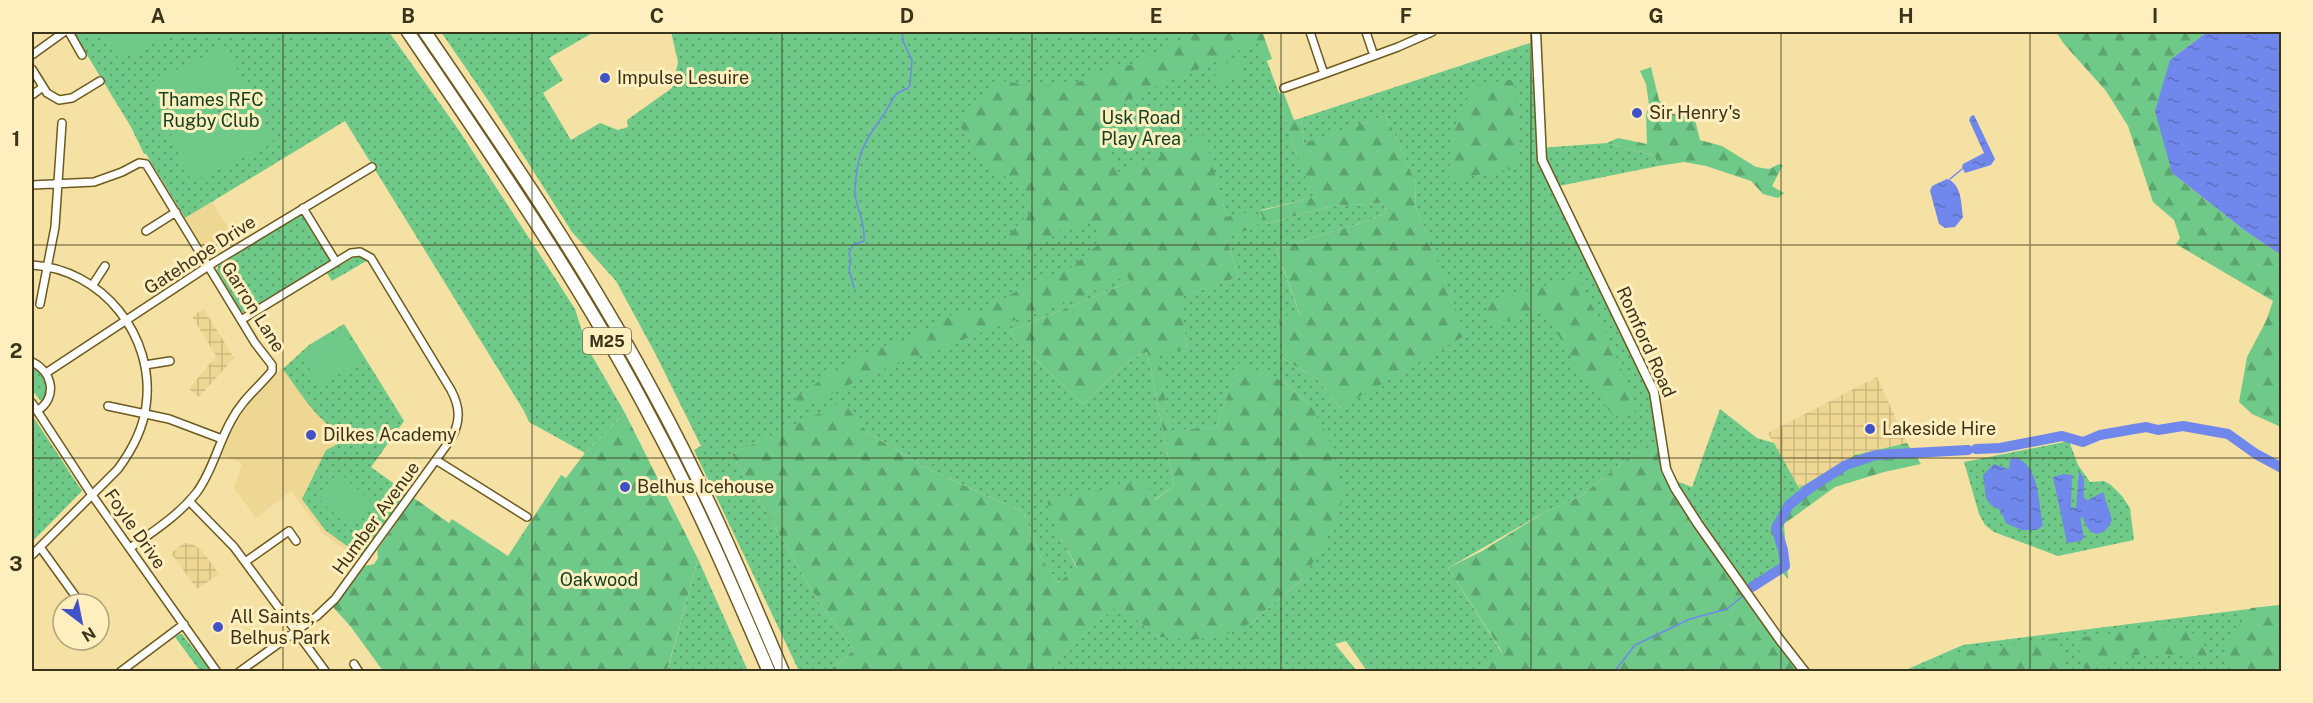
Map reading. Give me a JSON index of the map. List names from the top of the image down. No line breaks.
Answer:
{"streets":{"highway":["M25"],"street":["Gatehope Drive","Garron Lane","Romford Road","Humber Avenue","Foyle Drive"]},"crossings":[["Gatehope Drive","Garron Lane"],["Garron Lane","Humber Avenue"],["Garron Lane","Foyle Drive"]],"parks":["Thames RFC Rugby Club","Usk Road Play Area","Oakwood"],"places":["Impulse Lesuire","Sir Henry's","Lakeside Hire","Dilkes Academy","Belhus Icehouse","All Saints, Belhus Park"],"north":"bottom right","grid":{"columns":["A","B","C","D","E","F","G","H","I"],"rows":["1","2","3"]}}
